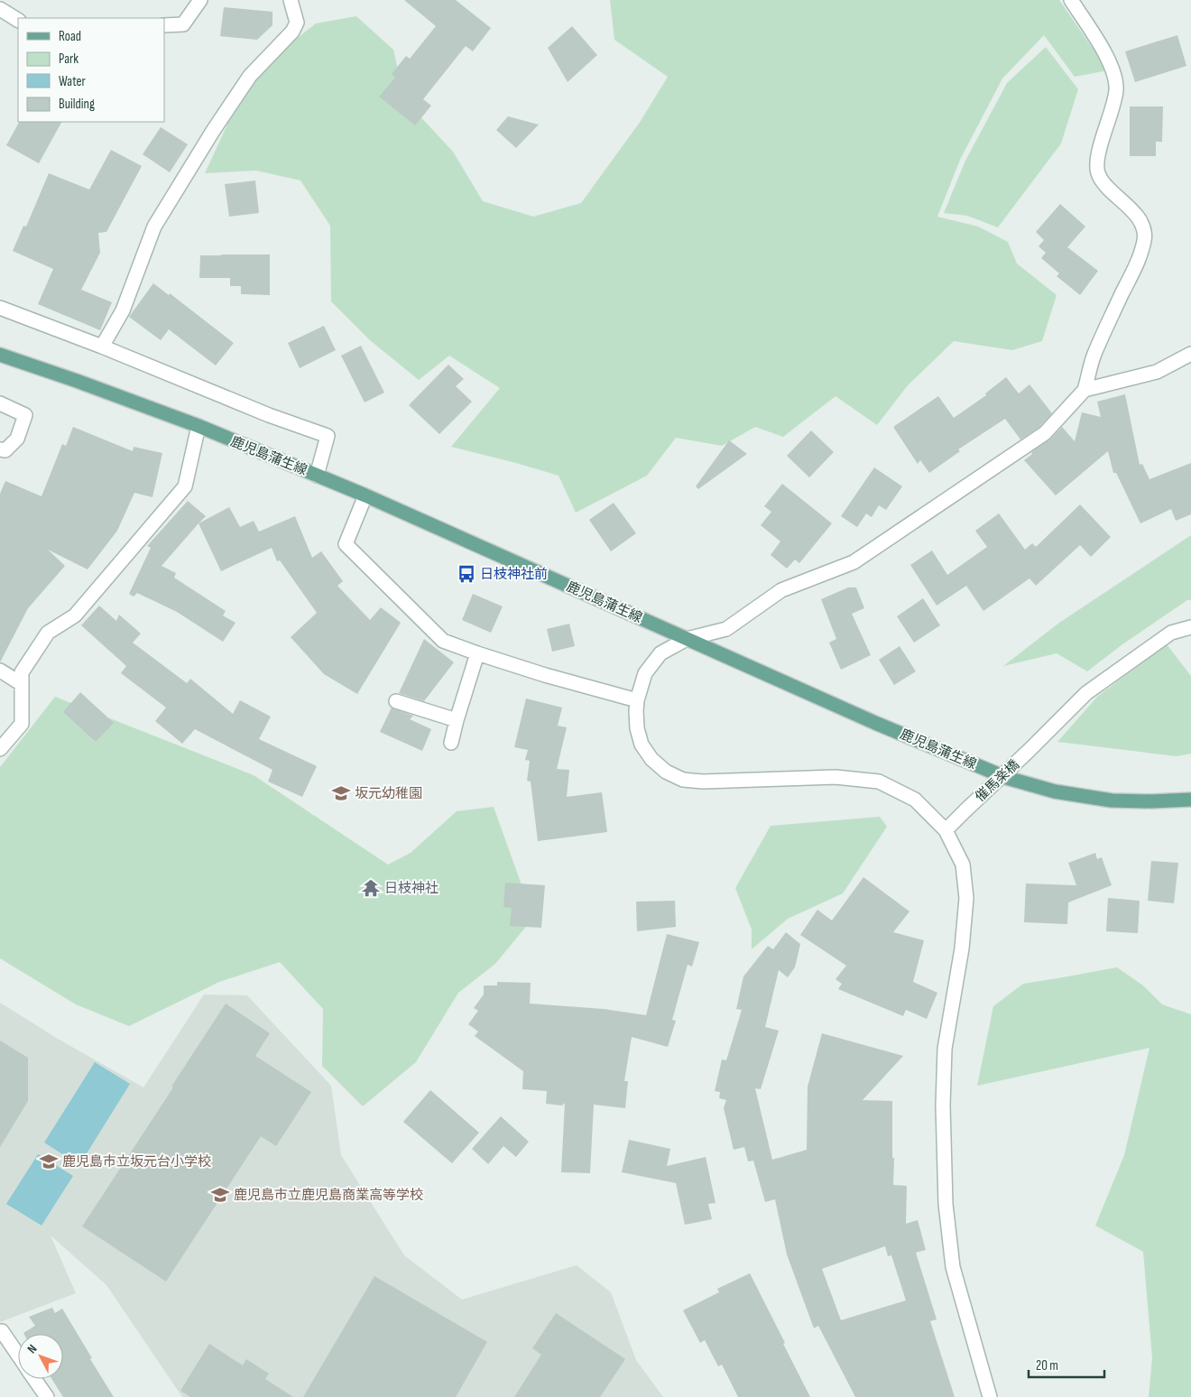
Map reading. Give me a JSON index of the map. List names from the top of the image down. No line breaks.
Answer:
{"streets":{"main road":["鹿児島蒲生線"],"street":["催馬楽橋"]},"places":{"bus stop":["日枝神社前"],"school or university":["坂元幼稚園","鹿児島市立坂元台小学校","鹿児島市立鹿児島商業高等学校"],"temple":["日枝神社"]},"legend":["Road","Park","Water","Building"],"scale_bar":"20 m","north":"top left"}
